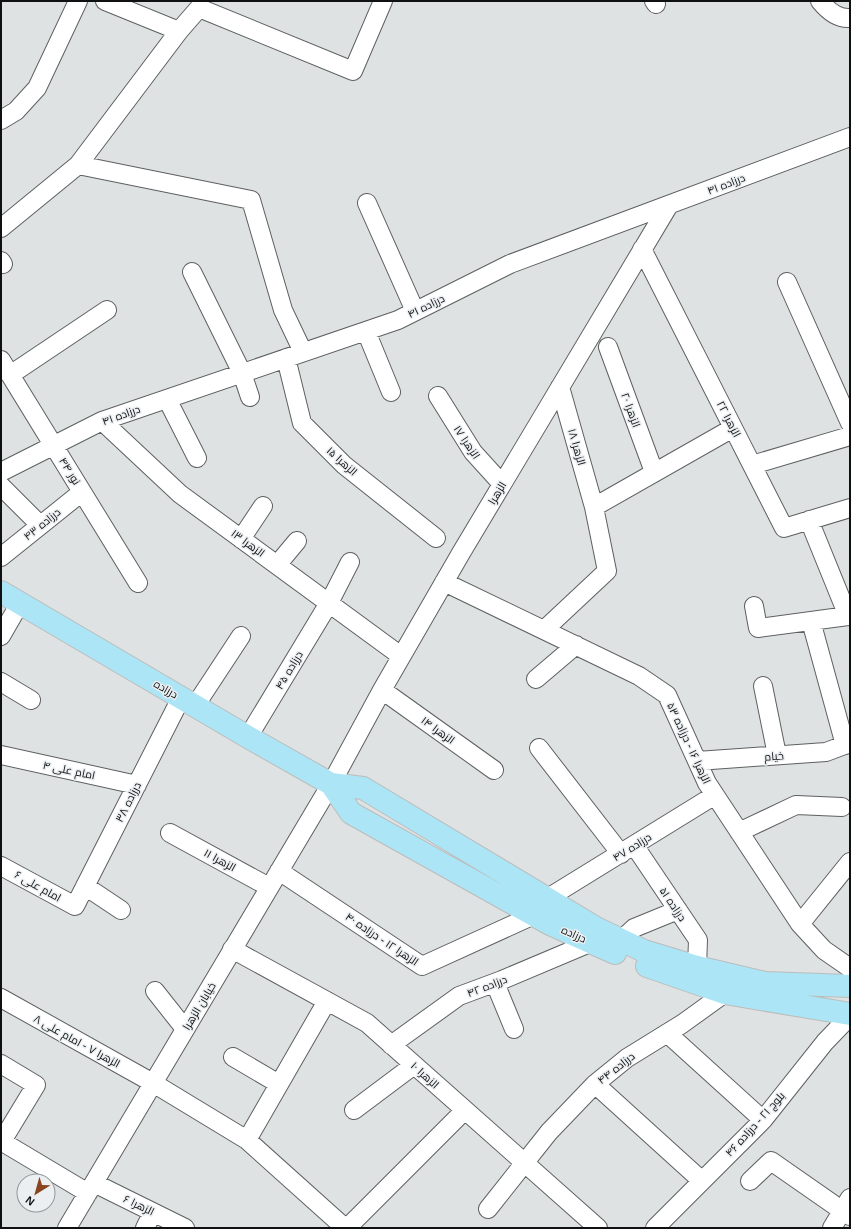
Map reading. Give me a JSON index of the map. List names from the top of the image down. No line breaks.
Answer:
{"streets":{"main road":["درزاده"],"street":["درزاده ۴۱","الزهرا ۲۰","الزهرا ۲۲","الزهرا ۱۷","الزهرا ۱۸","الزهرا ۱۵","نور ۴۴","الزهرا","درزاده ۴۳","الزهرا ۱۳","درزاده ۴۵","الزهرا ۱۴","الزهرا ۱۶ - درزاده ۵۳","خیام","امام علی ۴","درزاده ۳۸","درزاده ۴۷","الزهرا ۱۱","امام علی ۶","درزاده ۵۱","الزهرا ۱۲ - درزاده ۴۰","درزاده ۴۲","خیابان الزهرا","الزهرا ۷ - امام علی ۸","درزاده ۴۴","الزهرا ۱۰","بلوچ ۲۱ - درزاده ۴۶","الزهرا ۶"]},"crossings":[["درزاده ۴۱","الزهرا ۱۵"],["درزاده ۴۱","نور ۴۴"],["درزاده ۴۱","الزهرا"],["درزاده ۴۱","الزهرا ۱۳"],["الزهرا ۲۲","الزهرا"],["الزهرا ۱۷","الزهرا"],["الزهرا ۱۸","الزهرا"],["الزهرا ۱۸","الزهرا ۱۶ - درزاده ۵۳"],["نور ۴۴","درزاده ۴۳"],["الزهرا","الزهرا ۱۳"],["الزهرا","درزاده"],["الزهرا","الزهرا ۱۴"],["الزهرا","الزهرا ۱۶ - درزاده ۵۳"],["الزهرا","خیابان الزهرا"],["الزهرا ۱۳","درزاده ۴۵"],["درزاده ۴۵","درزاده"],["درزاده","درزاده ۳۸"],["درزاده","درزاده ۴۷"],["درزاده","درزاده ۵۱"],["درزاده","الزهرا ۱۲ - درزاده ۴۰"],["درزاده","درزاده ۴۲"],["درزاده","خیابان الزهرا"],["درزاده","درزاده ۴۴"],["درزاده","بلوچ ۲۱ - درزاده ۴۶"],["الزهرا ۱۶ - درزاده ۵۳","خیام"],["الزهرا ۱۶ - درزاده ۵۳","درزاده ۴۷"],["امام علی ۴","درزاده ۳۸"],["درزاده ۳۸","امام علی ۶"],["درزاده ۴۷","درزاده ۵۱"],["درزاده ۴۷","الزهرا ۱۲ - درزاده ۴۰"],["الزهرا ۱۱","خیابان الزهرا"],["الزهرا ۱۲ - درزاده ۴۰","خیابان الزهرا"],["درزاده ۴۲","الزهرا ۱۰"],["خیابان الزهرا","الزهرا ۷ - امام علی ۸"],["خیابان الزهرا","الزهرا ۱۰"],["خیابان الزهرا","الزهرا ۶"],["درزاده ۴۴","الزهرا ۱۰"]],"north":"bottom left"}
